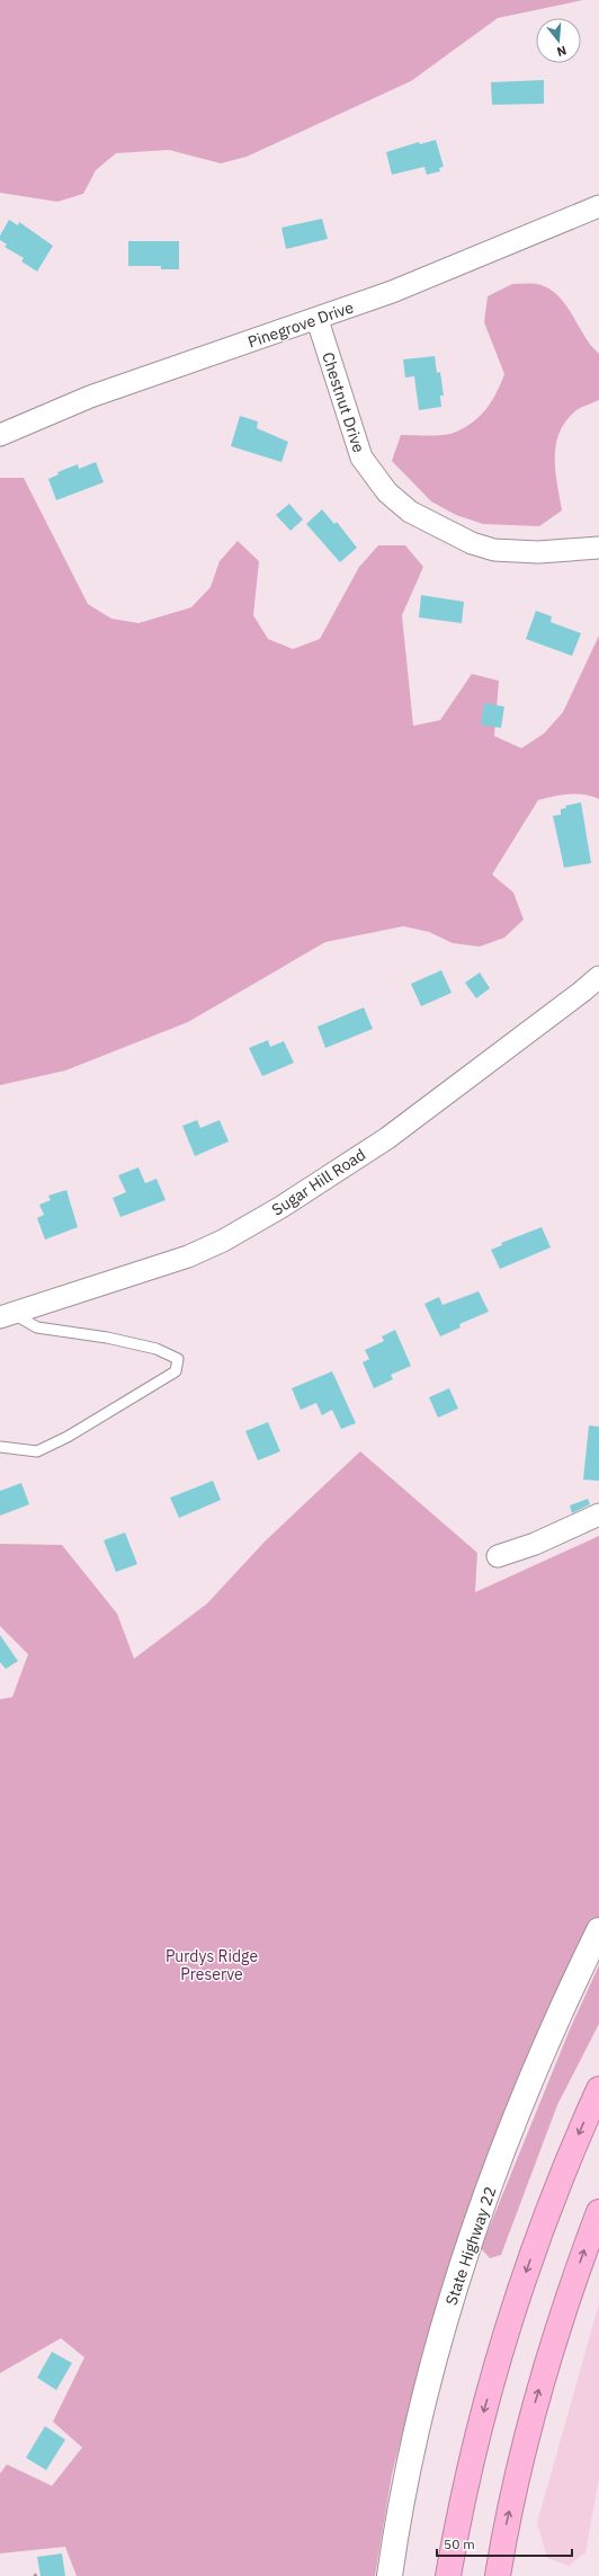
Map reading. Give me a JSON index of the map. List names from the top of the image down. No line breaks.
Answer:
{"streets":{"main road":["State Highway 22"],"street":["Pinegrove Drive","Chestnut Drive","Sugar Hill Road"]},"crossings":[["Pinegrove Drive","Chestnut Drive"]],"parks":["Purdys Ridge Preserve"],"scale_bar":"50 m","north":"bottom"}
